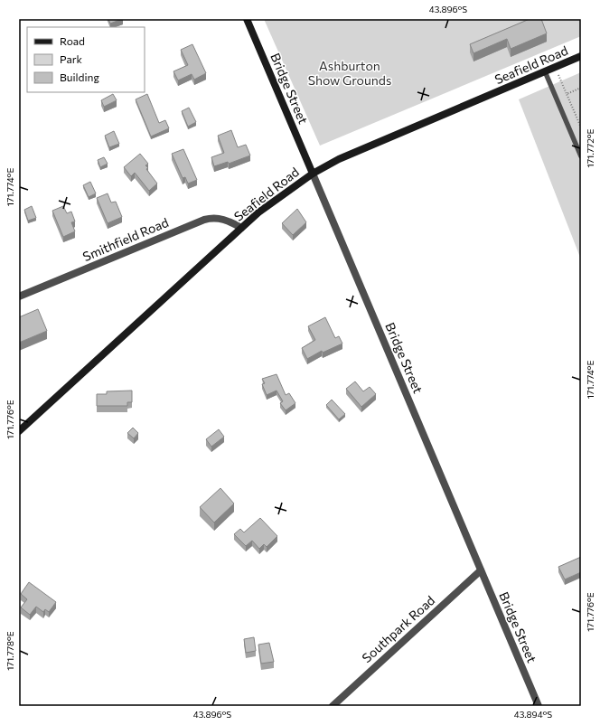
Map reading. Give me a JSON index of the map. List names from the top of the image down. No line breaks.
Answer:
{"streets":{"street":["Seafield Road","Bridge Street","Smithfield Road","Southpark Road"]},"crossings":[["Seafield Road","Bridge Street"],["Seafield Road","Smithfield Road"],["Bridge Street","Southpark Road"]],"parks":["Ashburton Show Grounds"],"legend":["Road","Park","Building"],"coordinates":["43.896°S","171.772°E","171.774°E","171.776°E","171.778°E","43.894°S"]}
